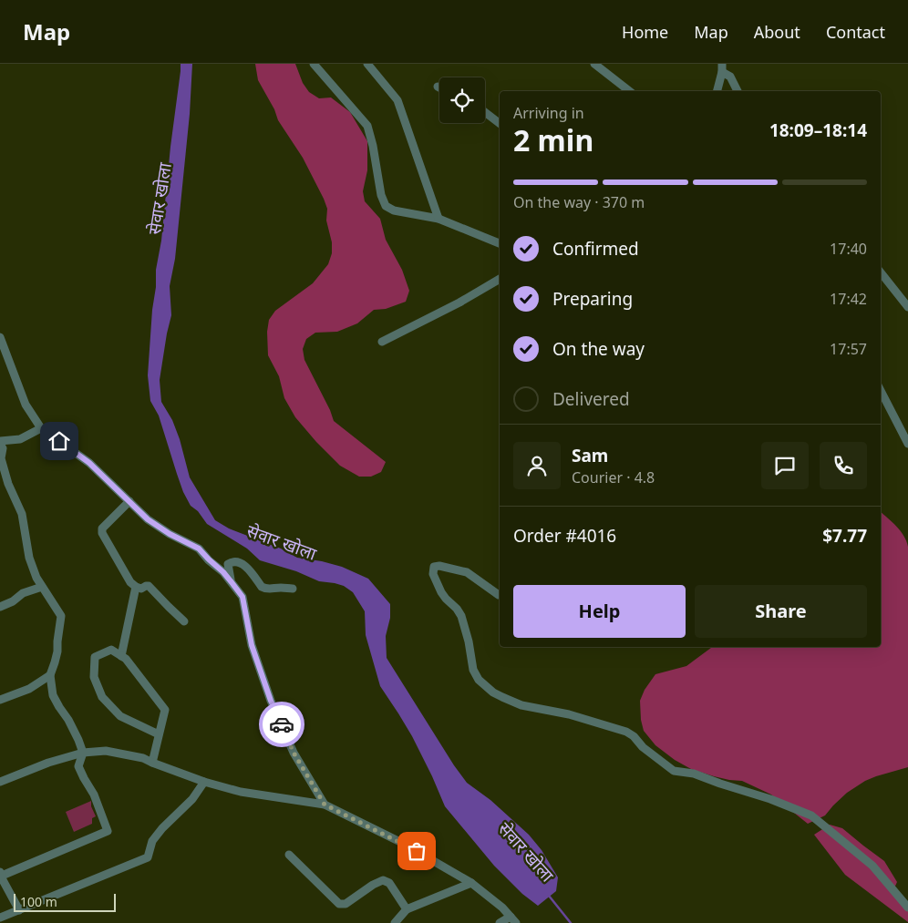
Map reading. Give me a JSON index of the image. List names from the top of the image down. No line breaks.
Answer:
{"water":["सेवार खोला"],"scale_bar":"100 m","page":{"header":"Map","nav":["Home","Map","About","Contact"],"heading":["2 min","Arriving in","18:09–18:14"],"panel":["Sam","Courier · 4.8","Order #4016","$7.77"],"bar":"On the way · 370 m","list":[["Confirmed","17:40"],["Preparing","17:42"],["On the way","17:57"],"Delivered"],"buttons":["Help","Share"],"scale":"100 m"}}
